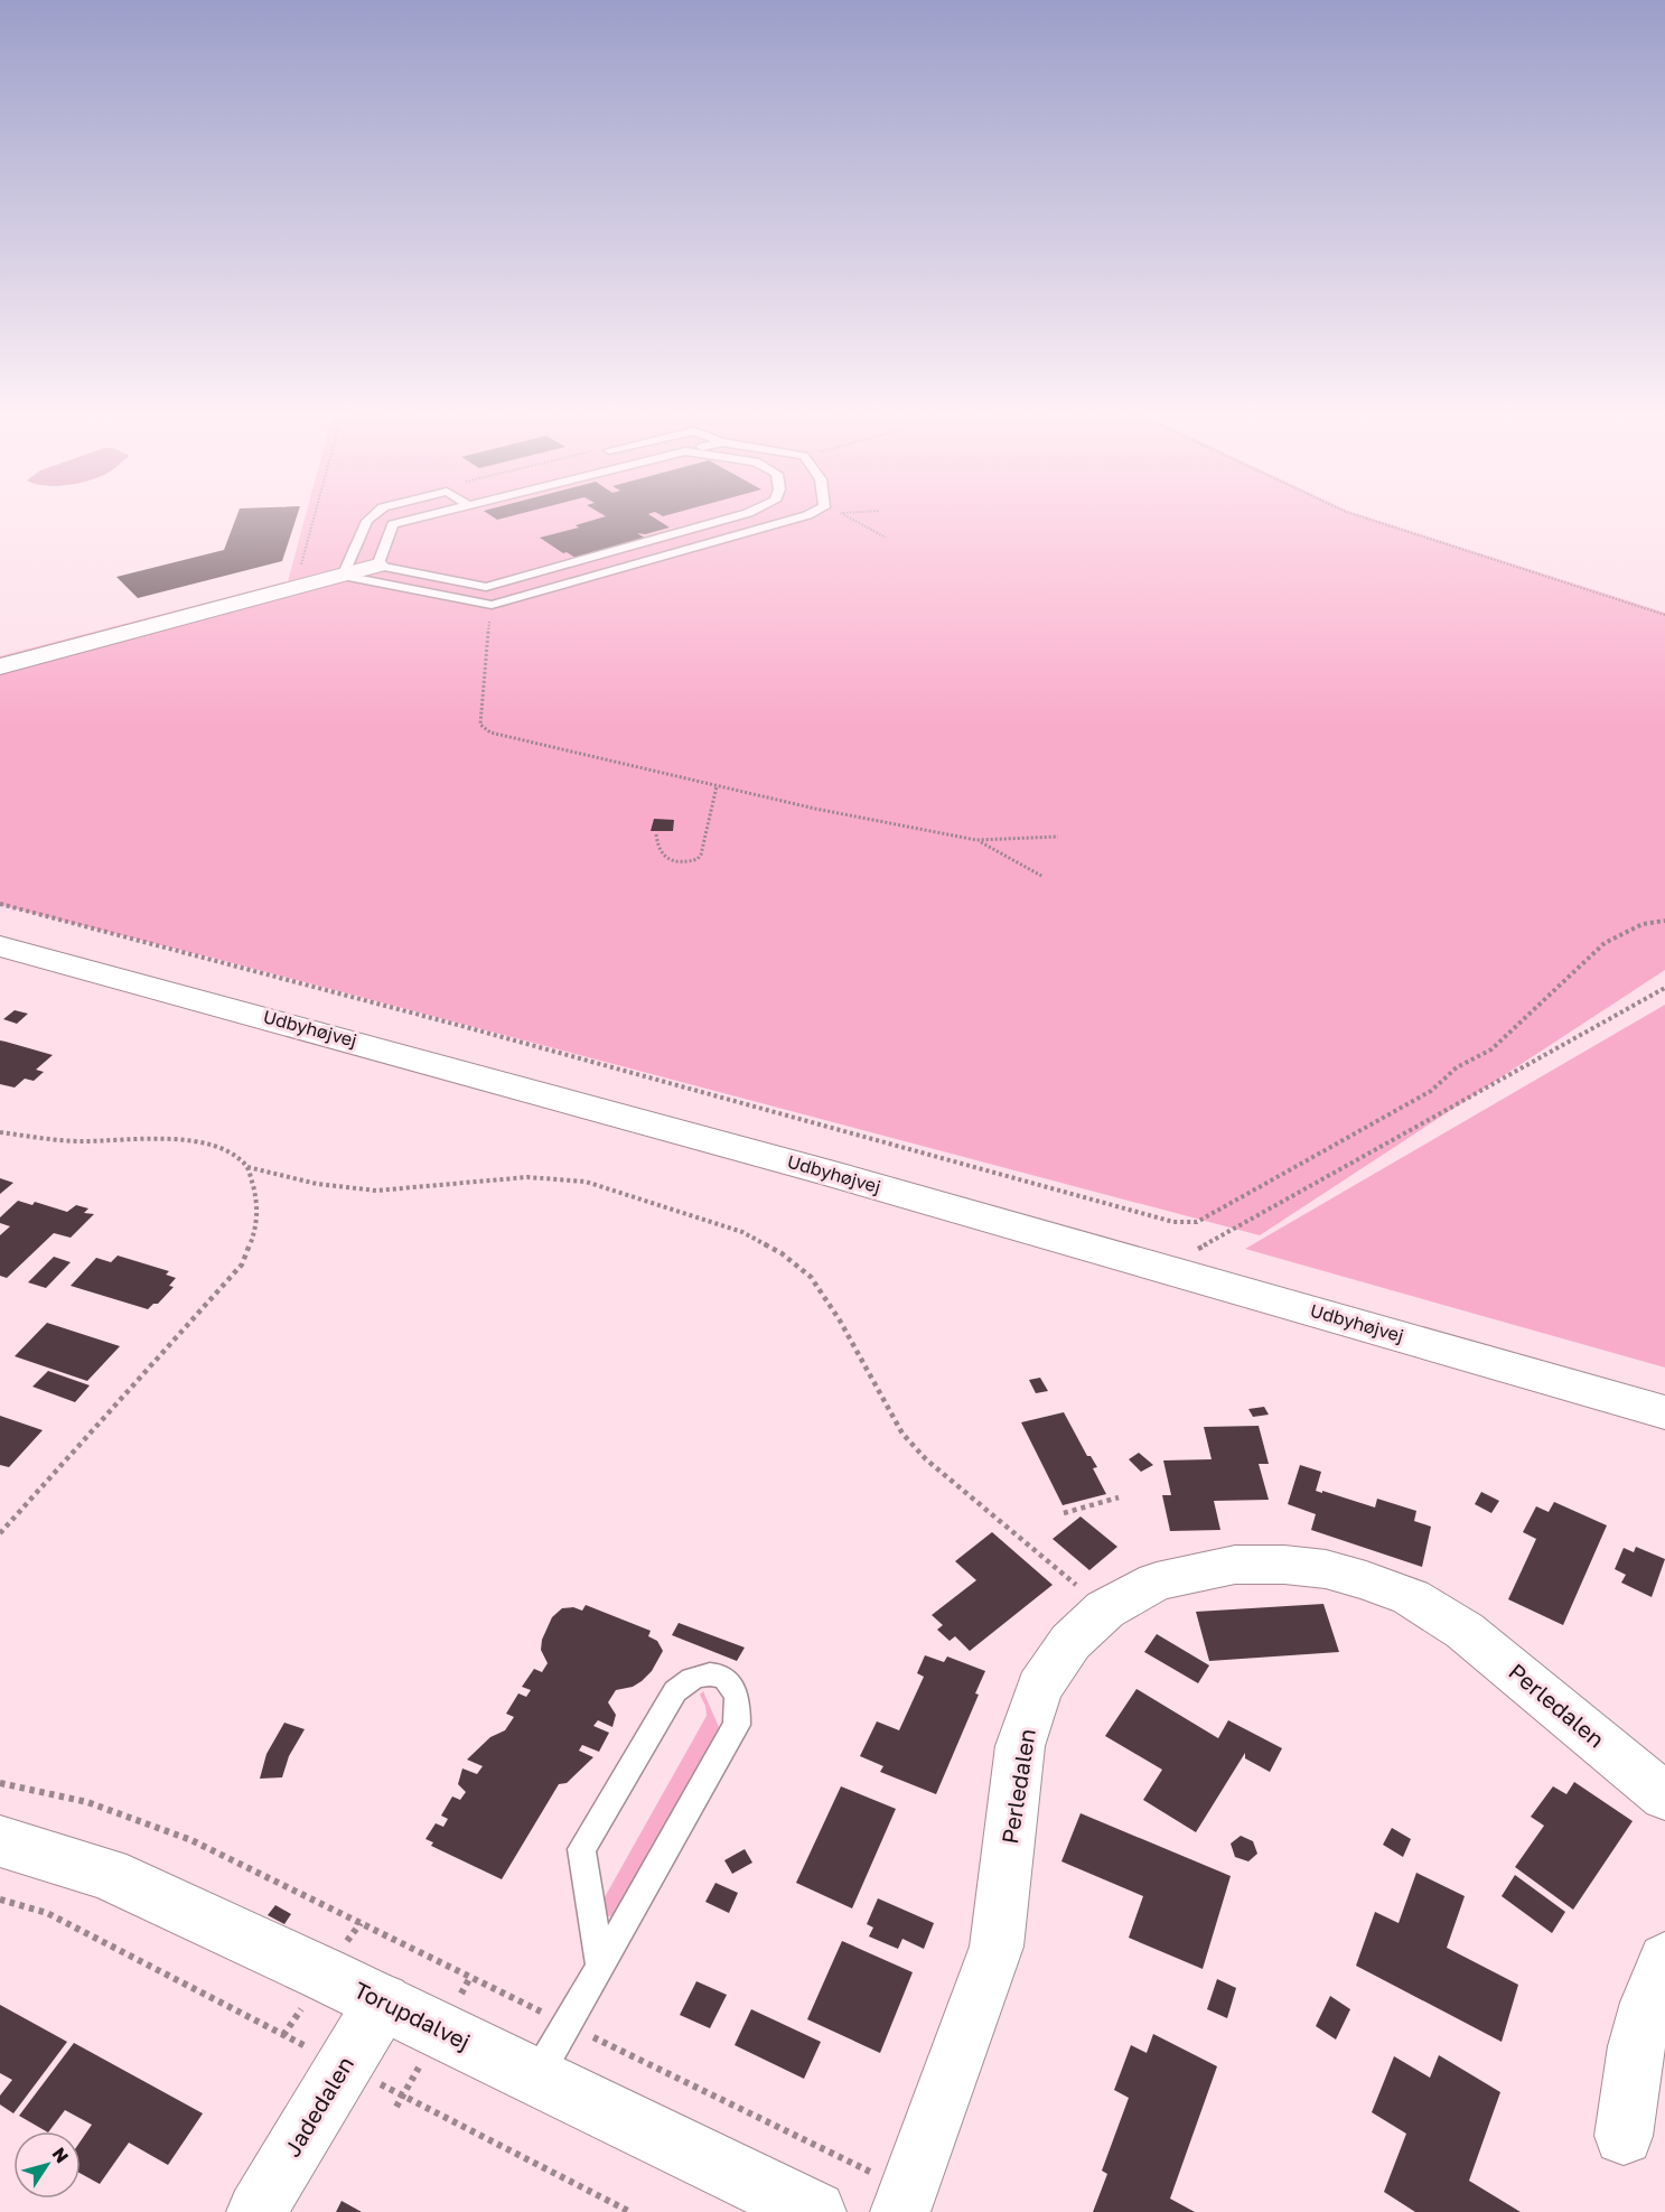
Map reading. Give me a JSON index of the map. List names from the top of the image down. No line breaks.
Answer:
{"streets":{"street":["Udbyhøjvej","Perledalen","Torupdalvej","Jadedalen"]},"crossings":[["Torupdalvej","Jadedalen"]],"north":"top right"}
